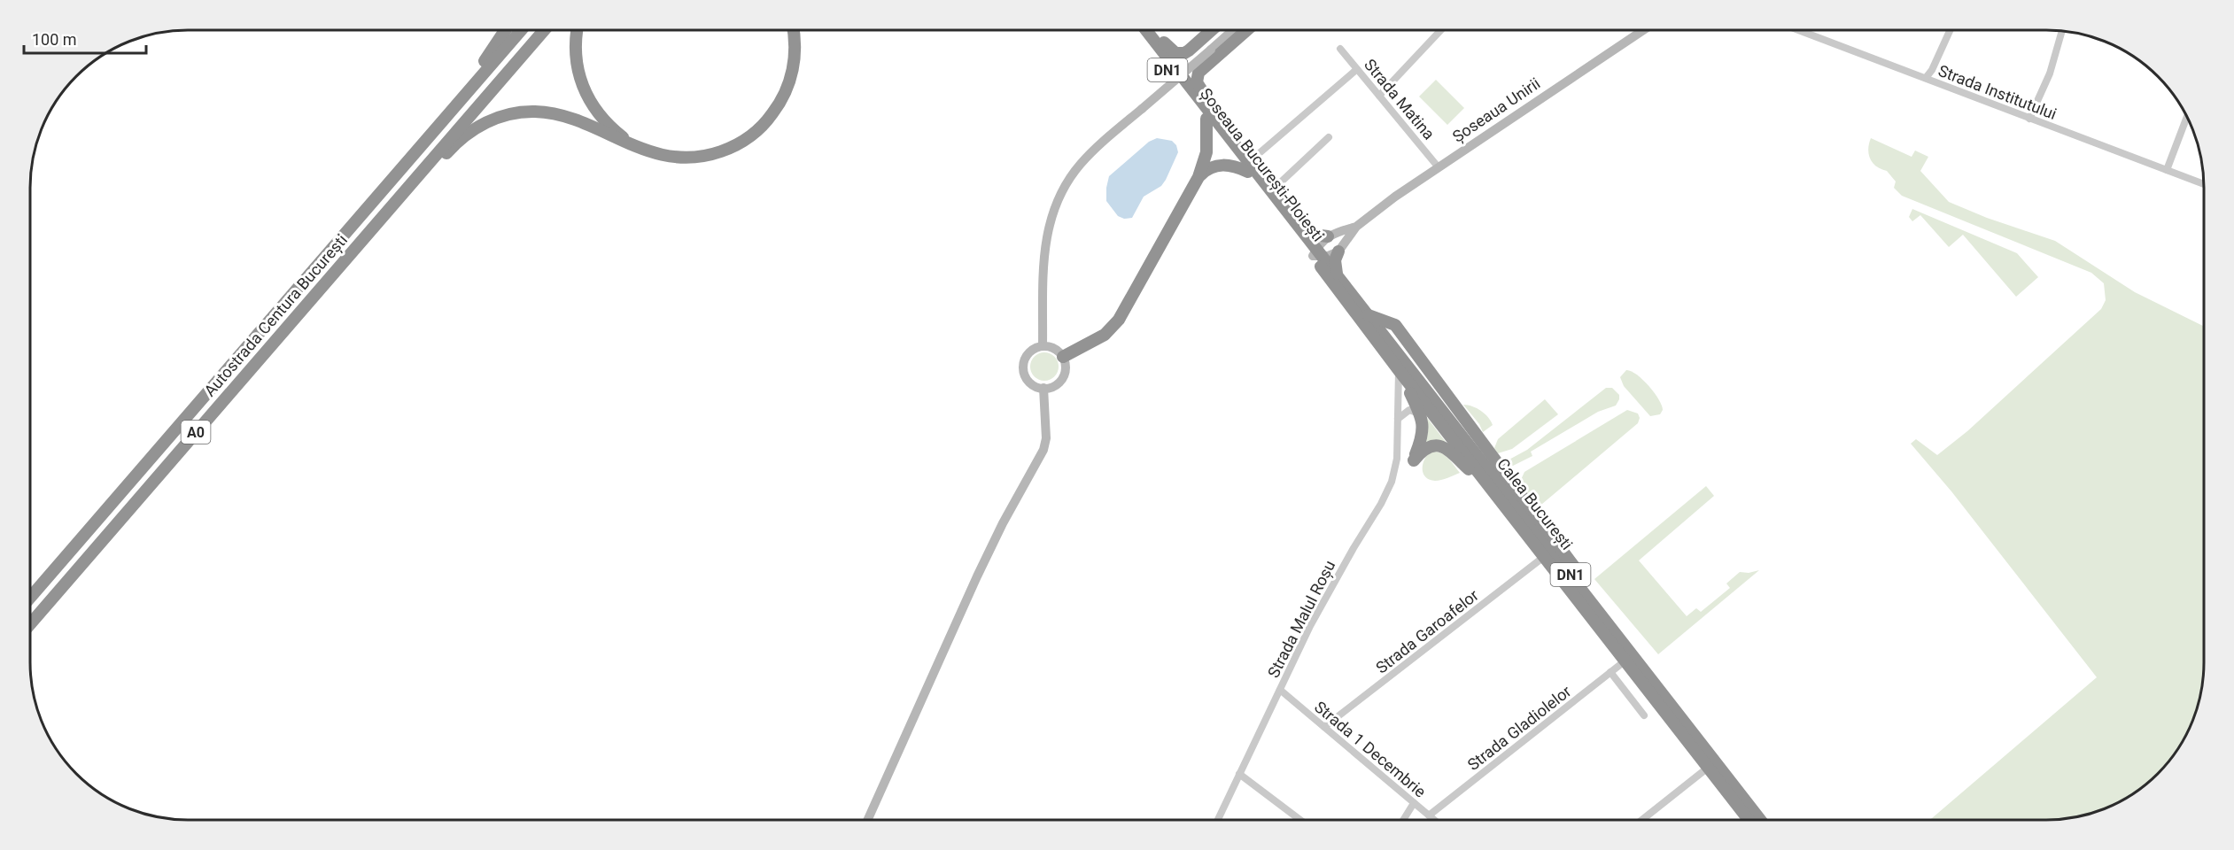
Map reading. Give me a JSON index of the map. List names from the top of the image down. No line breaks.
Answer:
{"streets":{"highway":["DN1","Șoseaua București-Ploiești","Autostrada Centura București","A0","Calea București"],"street":["Strada Institutului","Strada Matina","Șoseaua Unirii","Strada Malul Roșu","Strada Garoafelor","Strada Gladiolelor","Strada 1 Decembrie"]},"crossings":[["DN1","Șoseaua București-Ploiești"],["DN1","Calea București"],["DN1","Strada Gladiolelor"],["Strada Matina","Șoseaua Unirii"],["Șoseaua București-Ploiești","Calea București"],["Calea București","Strada Malul Roșu"],["Calea București","Strada Garoafelor"],["Calea București","Strada Gladiolelor"],["Strada Malul Roșu","Strada 1 Decembrie"],["Strada Garoafelor","Strada 1 Decembrie"],["Strada Gladiolelor","Strada 1 Decembrie"]],"scale_bar":"100 m"}
